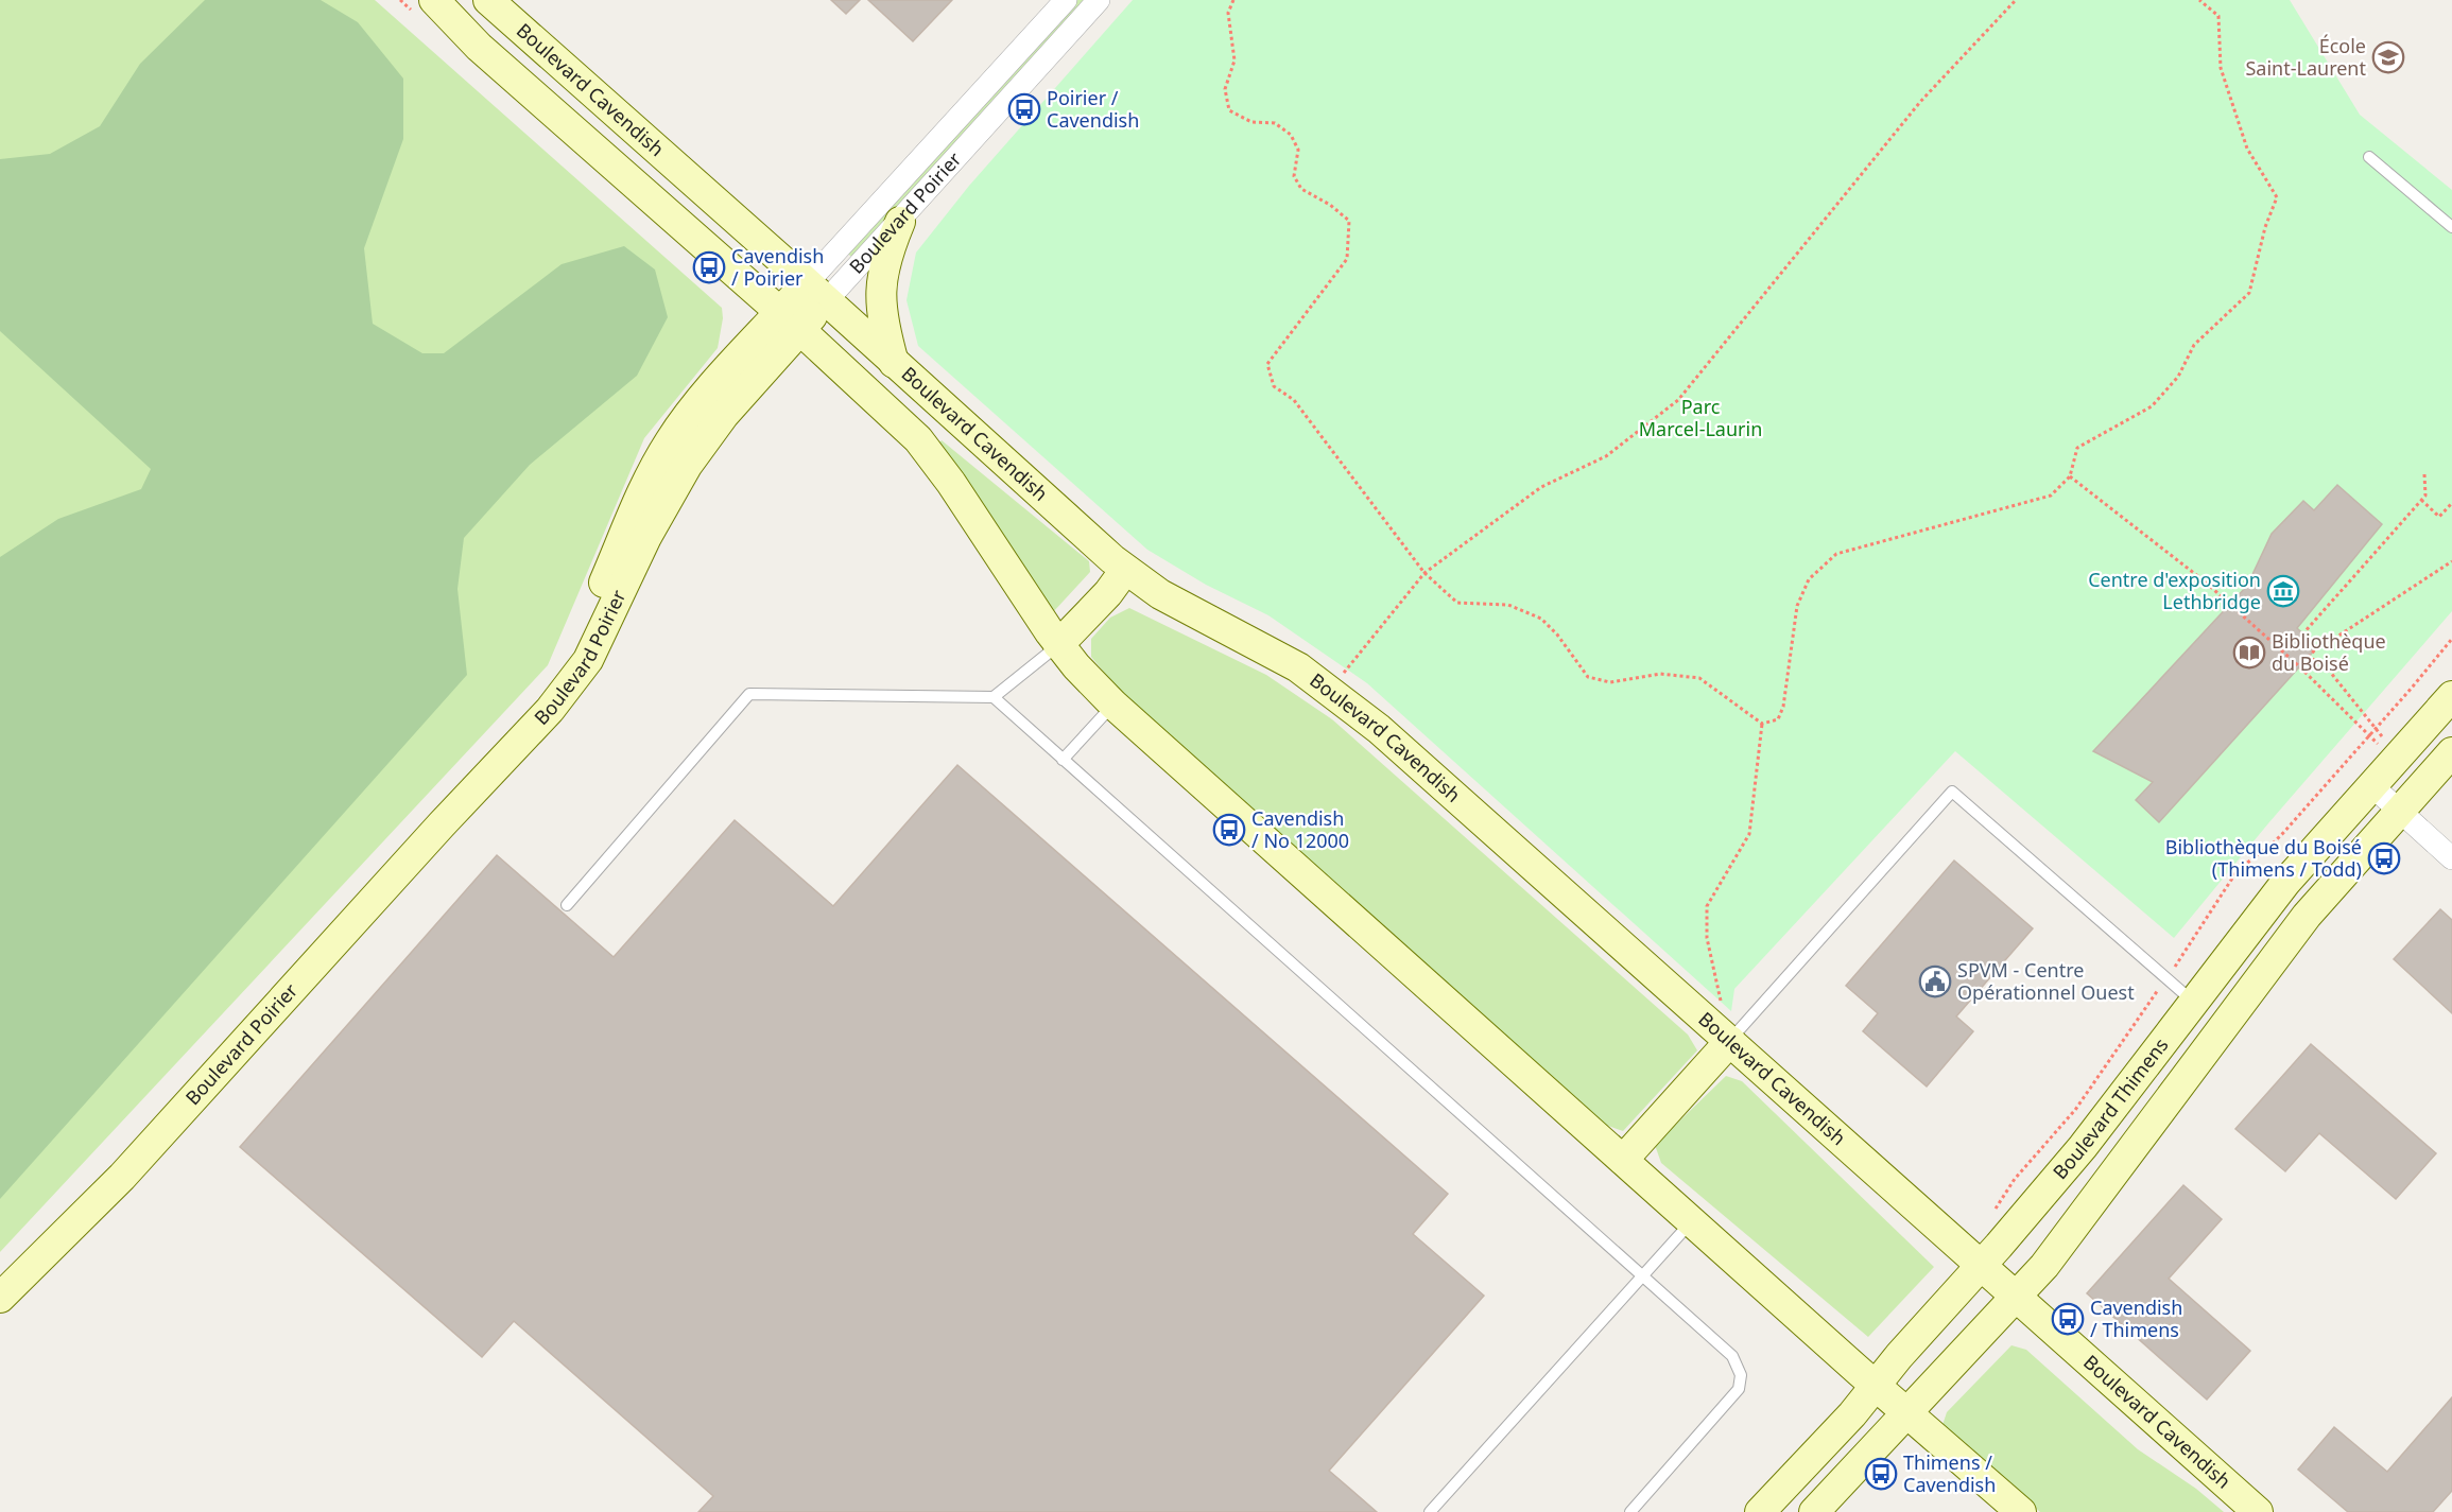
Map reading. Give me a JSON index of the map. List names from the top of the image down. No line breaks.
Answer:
{"streets":{"main road":["Boulevard Cavendish","Boulevard Poirier","Boulevard Thimens"]},"crossings":[["Boulevard Cavendish","Boulevard Poirier"],["Boulevard Cavendish","Boulevard Thimens"]],"parks":["Parc Marcel-Laurin"],"places":{"school or university":["École Saint-Laurent"],"bus stop":["Poirier / Cavendish","Cavendish / Poirier","Cavendish / No 12000","Bibliothèque du Boisé (Thimens / Todd)","Cavendish / Thimens","Thimens / Cavendish"],"museum":["Centre d'exposition Lethbridge"],"library":["Bibliothèque du Boisé"],"public building":["SPVM - Centre Opérationnel Ouest"]}}
